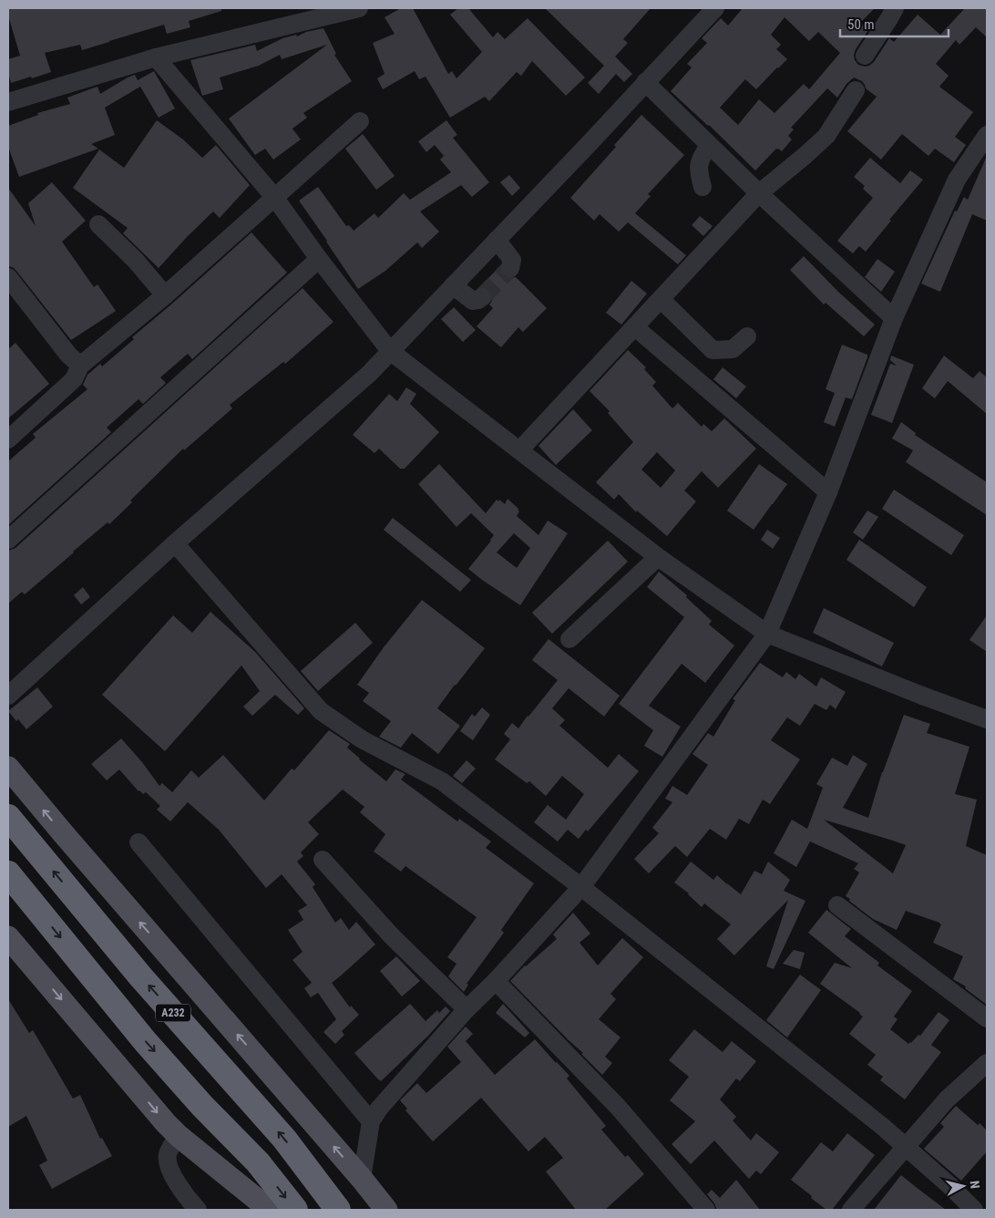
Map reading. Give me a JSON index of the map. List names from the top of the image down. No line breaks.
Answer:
{"streets":{"highway":["A232"]},"scale_bar":"50 m","north":"right"}
